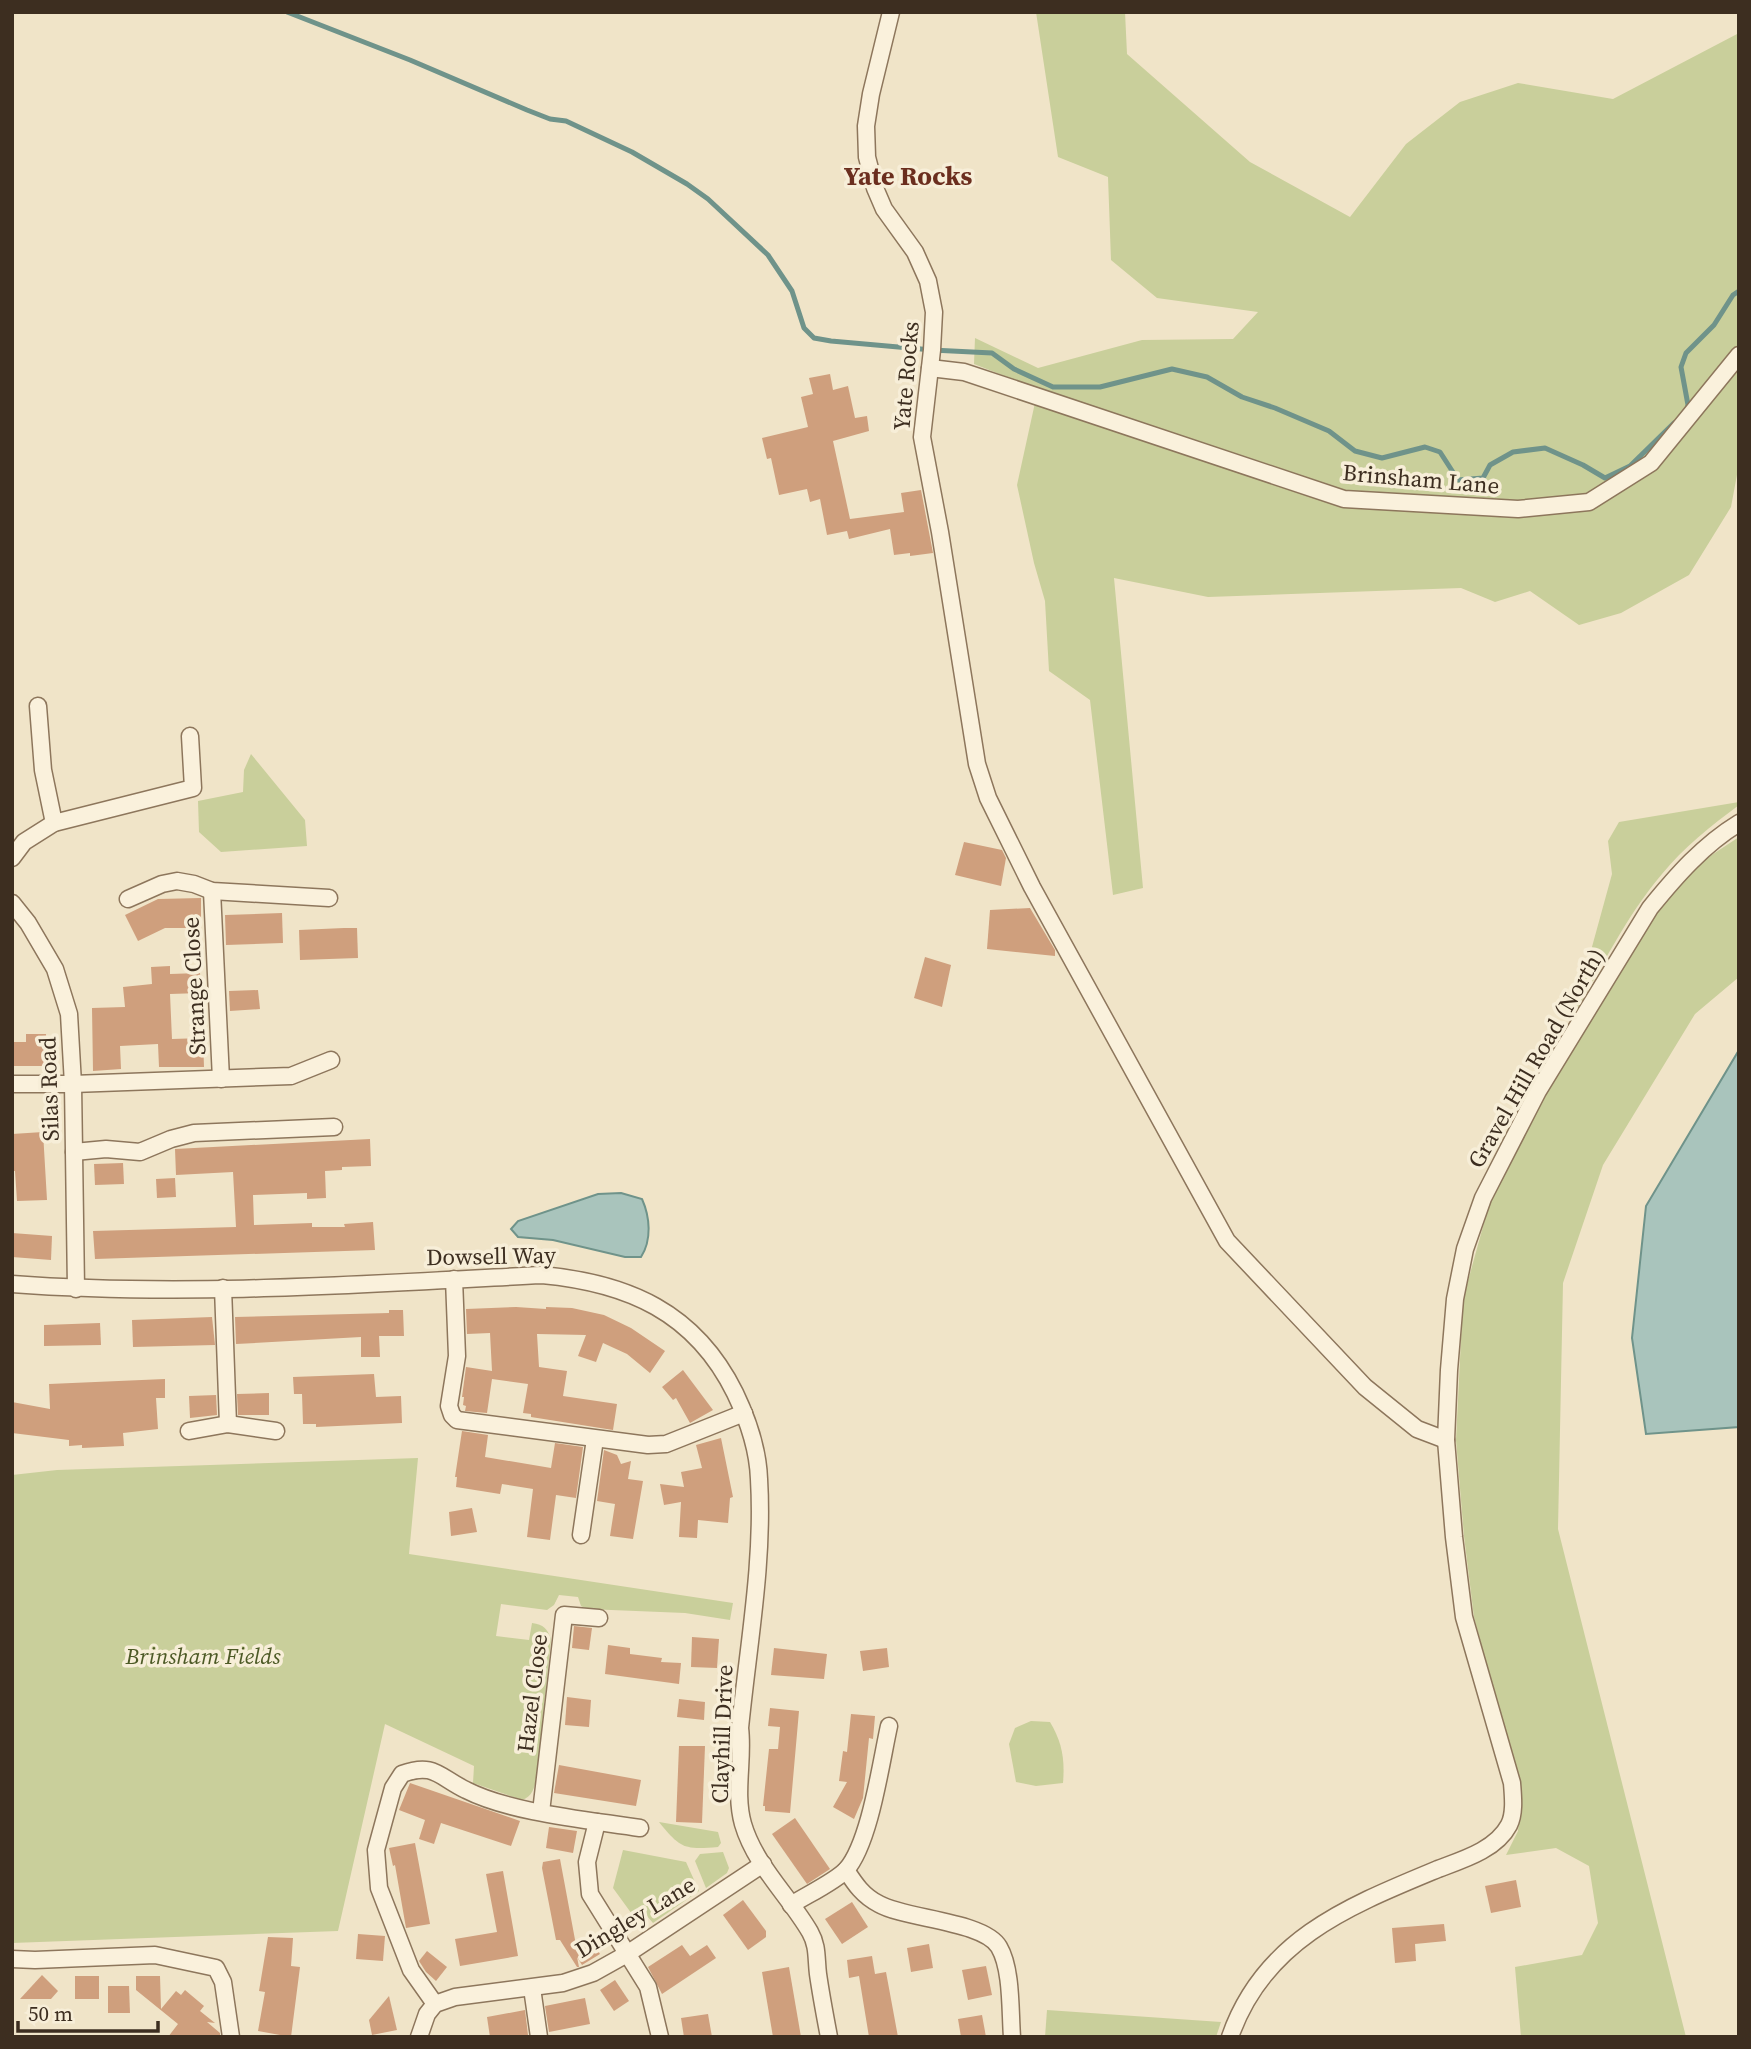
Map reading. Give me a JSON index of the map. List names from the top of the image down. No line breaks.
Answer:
{"streets":{"street":["Yate Rocks","Brinsham Lane","Strange Close","Gravel Hill Road (North)","Silas Road","Dowsell Way","Hazel Close","Clayhill Drive","Dingley Lane"]},"crossings":[["Yate Rocks","Brinsham Lane"],["Yate Rocks","Gravel Hill Road (North)"],["Strange Close","Silas Road"],["Silas Road","Dowsell Way"],["Dowsell Way","Clayhill Drive"],["Clayhill Drive","Dingley Lane"]],"districts":["Yate Rocks"],"parks":["Brinsham Fields"],"scale_bar":"50 m"}
